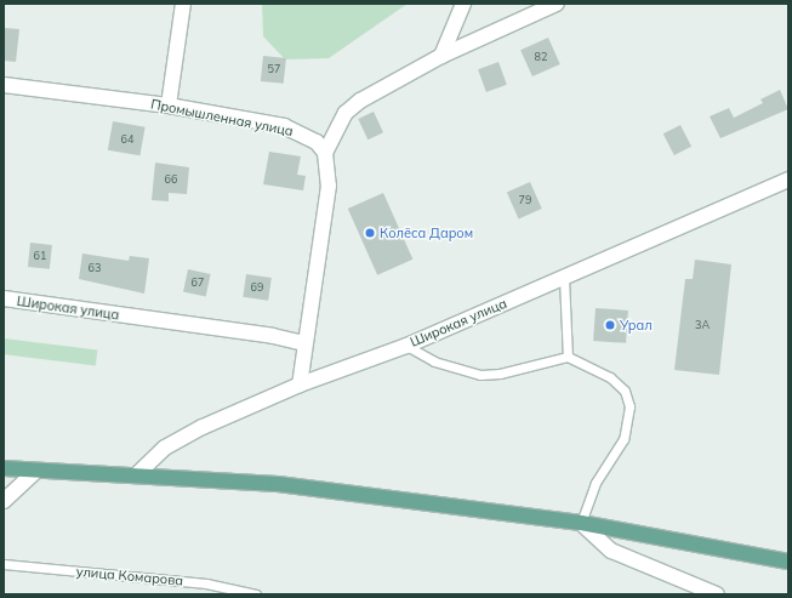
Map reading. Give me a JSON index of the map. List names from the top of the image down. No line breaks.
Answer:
{"streets":{"street":["Промышленная улица","Широкая улица"],"lane":["улица Комарова"]},"places":["Колёса Даром","Урал"],"house_numbers":["82","57","64","66","79","61","63","67","69","3А"]}
